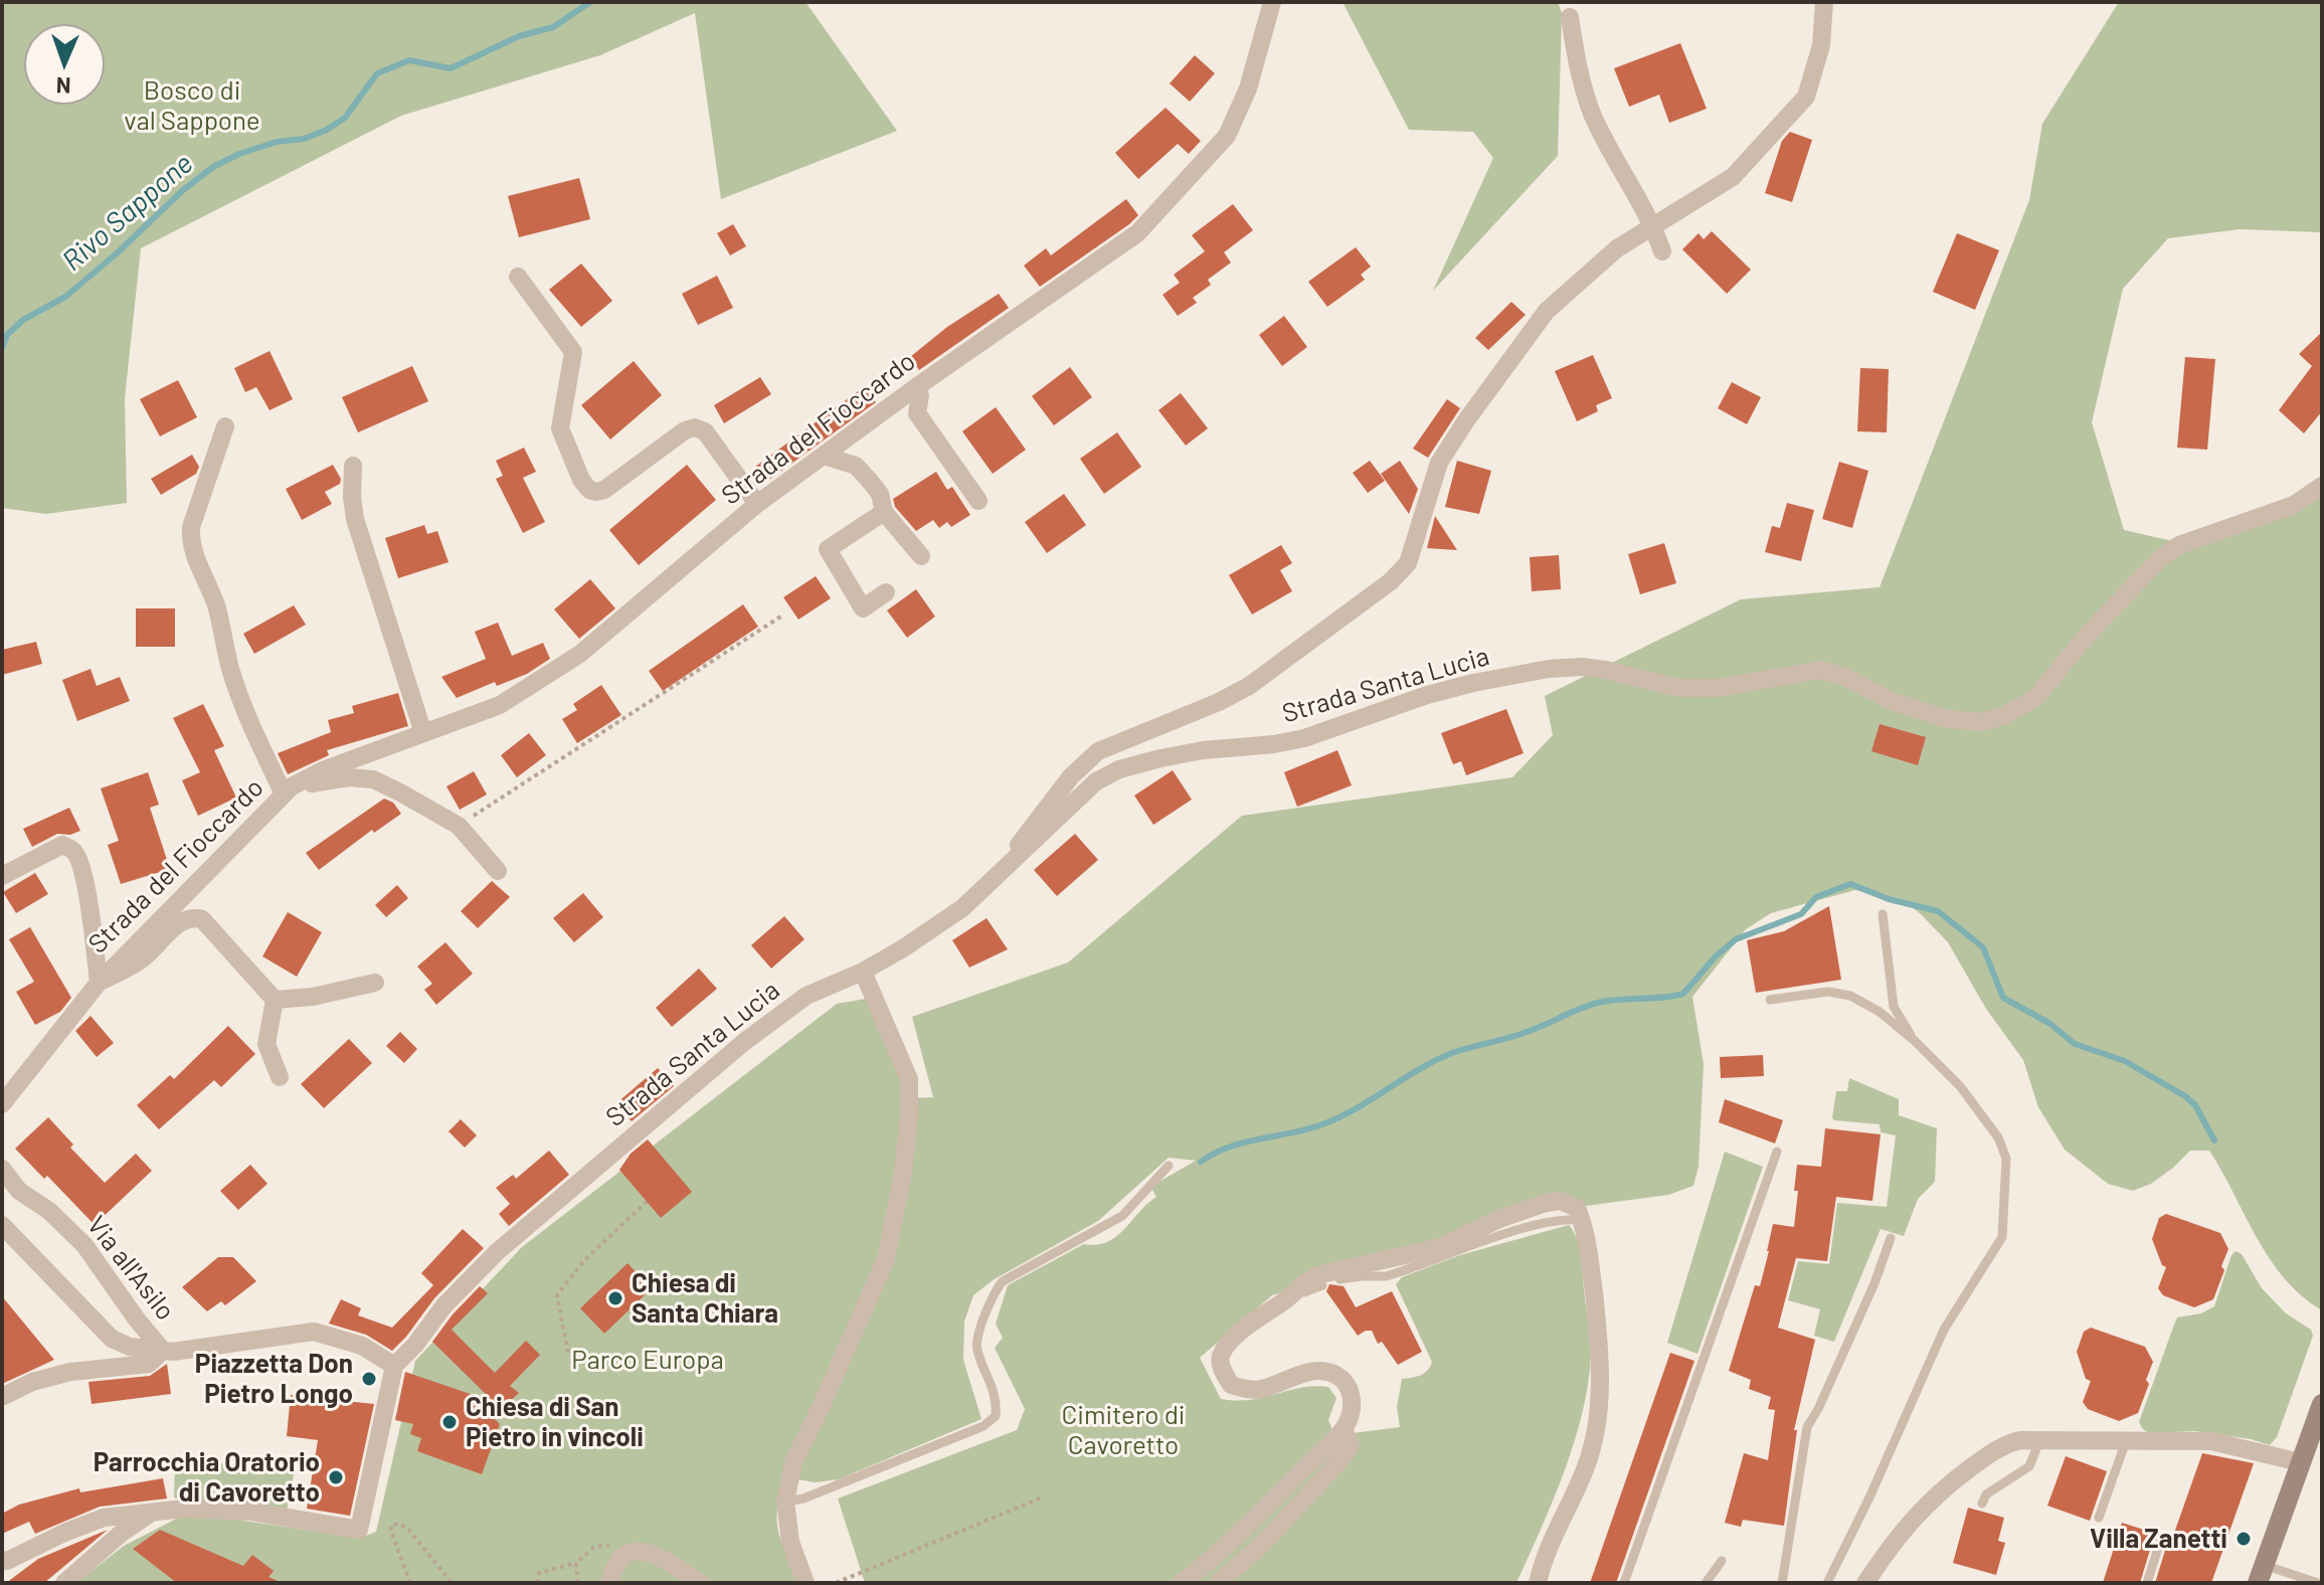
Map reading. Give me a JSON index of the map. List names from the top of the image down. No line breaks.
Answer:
{"streets":{"street":["Strada del Fioccardo","Strada Santa Lucia","Via all'Asilo"]},"water":["Rivo Sappone"],"parks":["Bosco di val Sappone","Parco Europa","Cimitero di Cavoretto"],"places":["Chiesa di Santa Chiara","Piazzetta Don Pietro Longo","Chiesa di San Pietro in vincoli","Parrocchia Oratorio di Cavoretto","Villa Zanetti"],"north":"bottom"}
